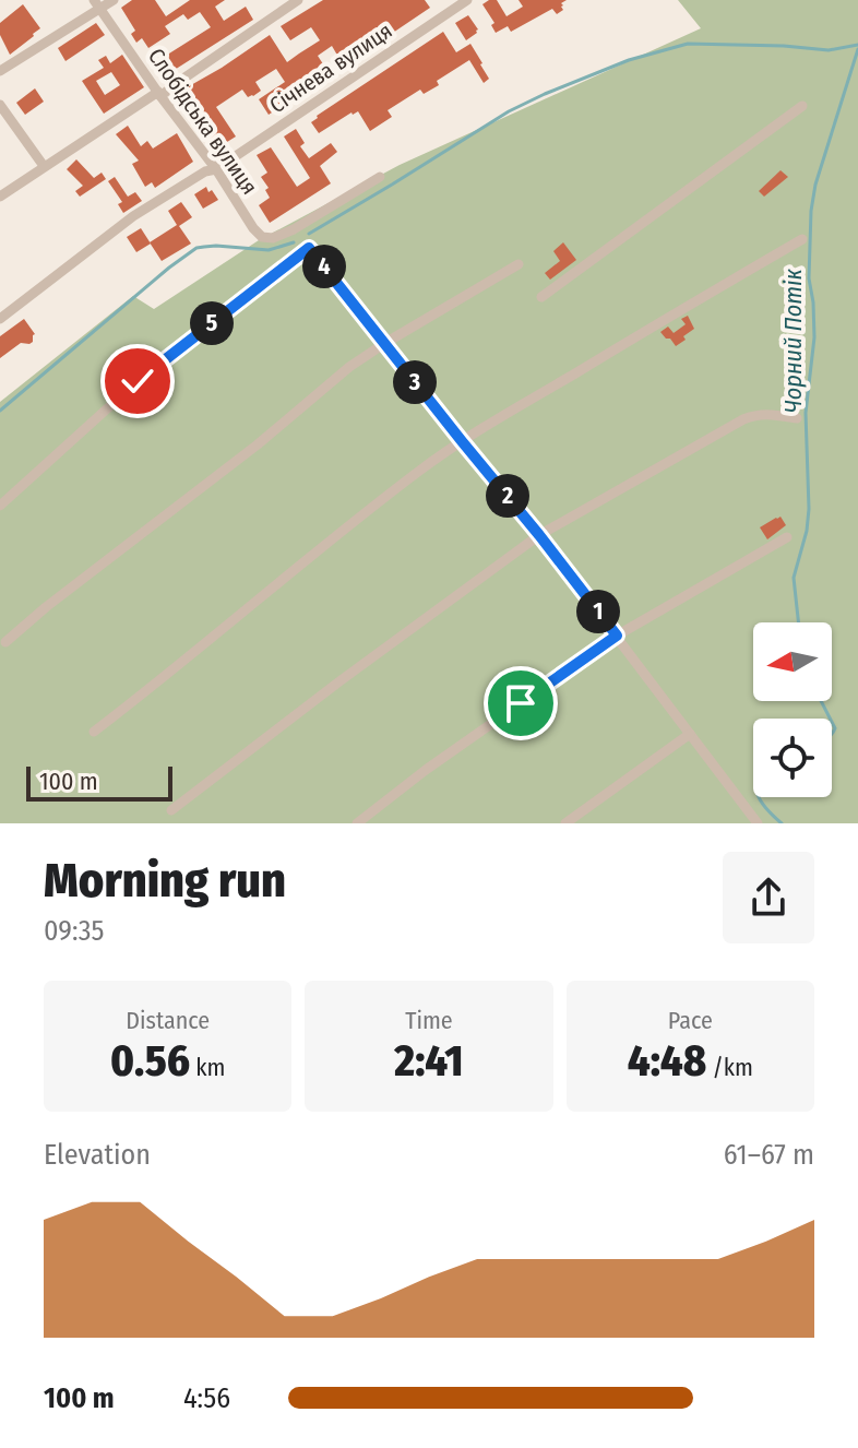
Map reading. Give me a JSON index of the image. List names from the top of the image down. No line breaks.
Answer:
{"streets":{"street":["Січнева вулиця","Слобідська вулиця"]},"crossings":[["Січнева вулиця","Слобідська вулиця"]],"water":["Чорний Потік"],"scale_bar":"100 m","north":"left","page":{"pins":["4","5","3","2","1"],"scale":"100 m","heading":["Morning run","09:35"],"stats":[["Distance","0.56 km"],["Time","2:41"],["Pace","4:48 /km"]],"chart":["Elevation","61–67 m"],"list":[{"name":"100 m","note":"4:56"}]}}
